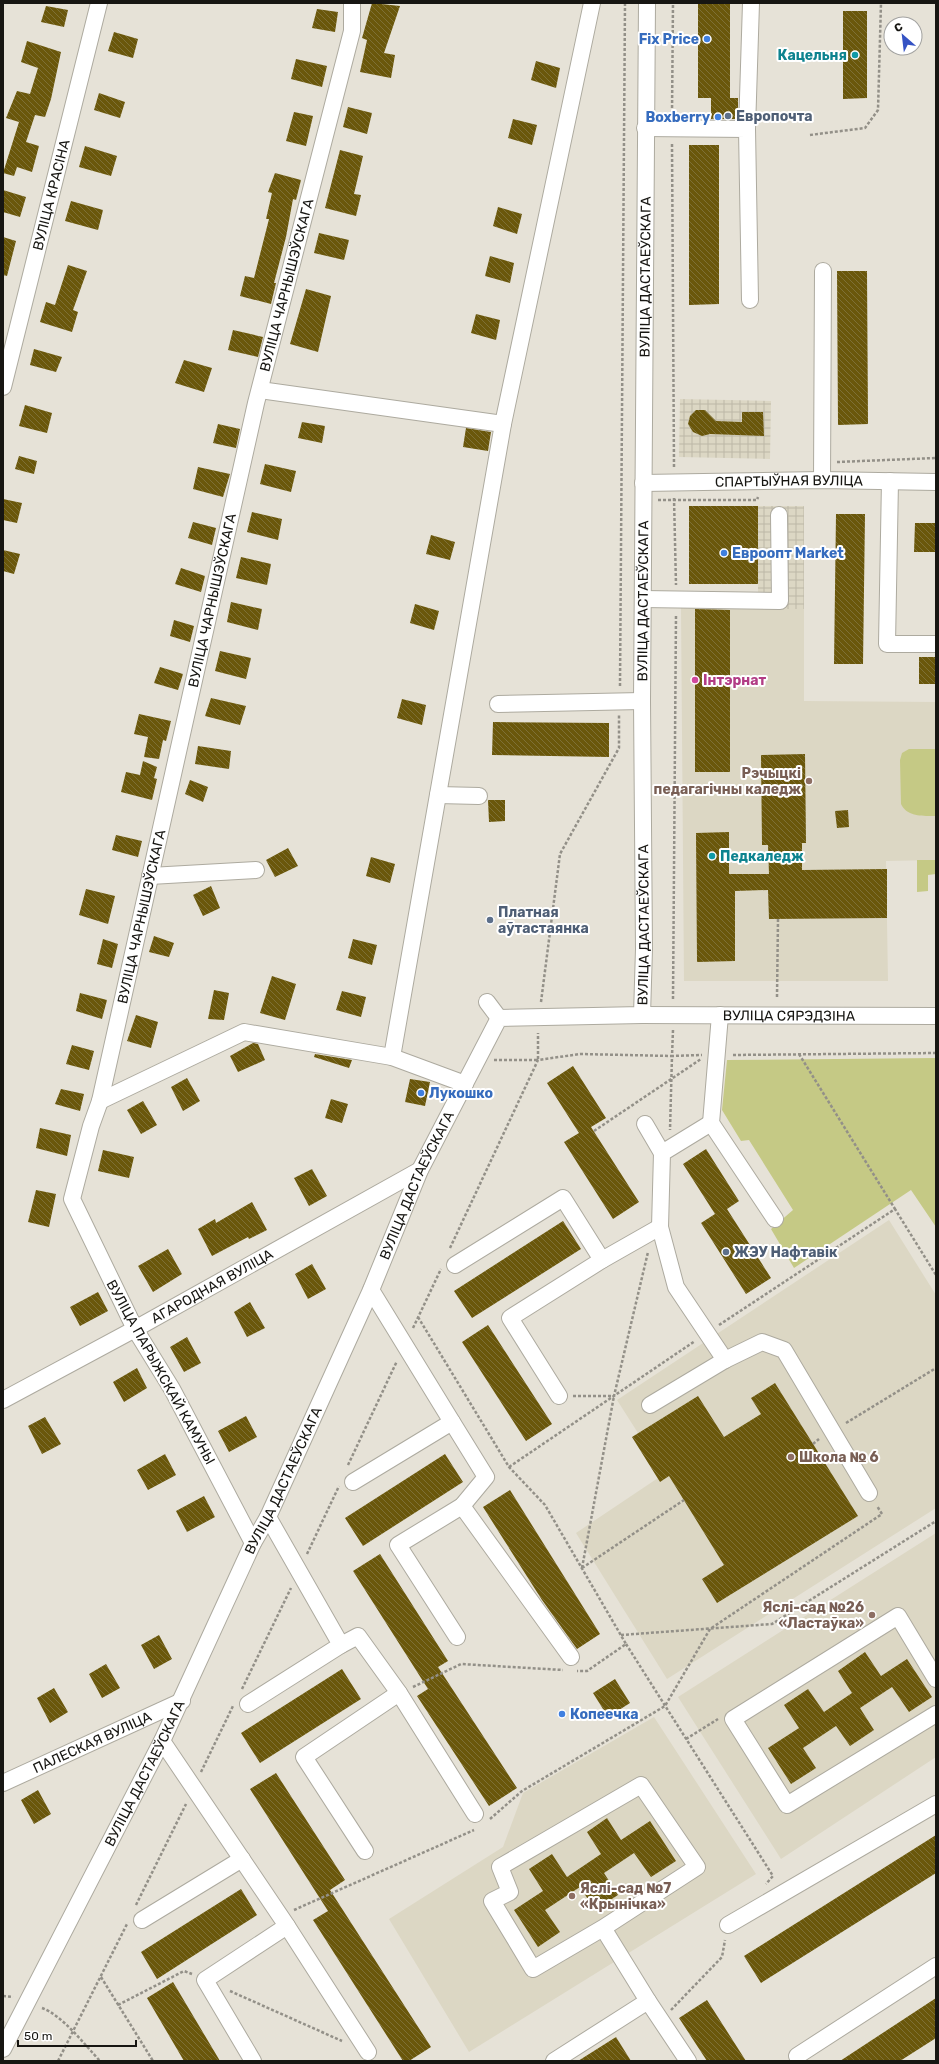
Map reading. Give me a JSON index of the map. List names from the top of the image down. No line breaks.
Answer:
{"streets":{"street":["ВУЛІЦА КРАСІНА","ВУЛІЦА ДАСТАЕЎСКАГА","ВУЛІЦА ЧАРНЫШЭЎСКАГА","СПАРТЫЎНАЯ ВУЛІЦА","ВУЛІЦА СЯРЭДЗІНА","АГАРОДНАЯ ВУЛІЦА","ВУЛІЦА ПАРЫЖСКАЙ КАМУНЫ","ПАЛЕСКАЯ ВУЛІЦА"]},"crossings":[["ВУЛІЦА ДАСТАЕЎСКАГА","СПАРТЫЎНАЯ ВУЛІЦА"],["ВУЛІЦА ДАСТАЕЎСКАГА","ВУЛІЦА СЯРЭДЗІНА"],["ВУЛІЦА ДАСТАЕЎСКАГА","АГАРОДНАЯ ВУЛІЦА"],["ВУЛІЦА ДАСТАЕЎСКАГА","ВУЛІЦА ПАРЫЖСКАЙ КАМУНЫ"],["ВУЛІЦА ДАСТАЕЎСКАГА","ПАЛЕСКАЯ ВУЛІЦА"],["ВУЛІЦА ЧАРНЫШЭЎСКАГА","ВУЛІЦА ПАРЫЖСКАЙ КАМУНЫ"],["АГАРОДНАЯ ВУЛІЦА","ВУЛІЦА ПАРЫЖСКАЙ КАМУНЫ"]],"places":["Fix Price","Кацельня","Европочта","Boxberry","Евроопт Market","Інтэрнат","Рэчыцкі педагагічны каледж","Педкаледж","Платная аўтастаянка","Лукошко","ЖЭУ Нафтавік","Школа № 6","Яслі-сад №26 «Ластаўка»","Копеечка","Яслі-сад №7 «Крынічка»"],"scale_bar":"50 m","north":"top left"}
